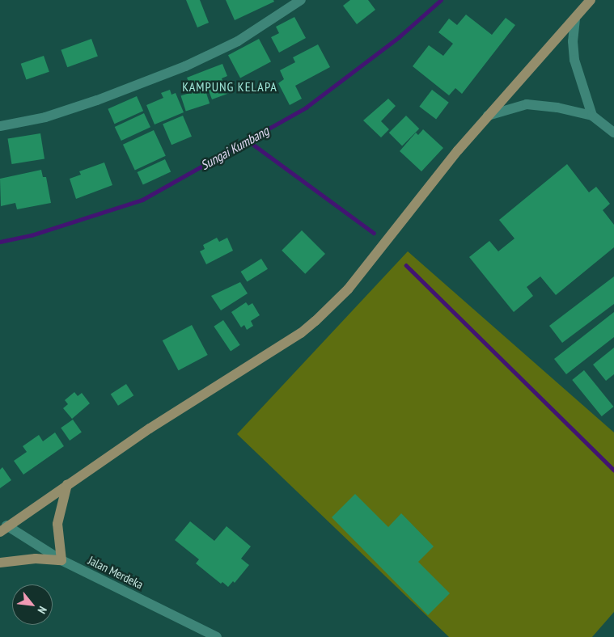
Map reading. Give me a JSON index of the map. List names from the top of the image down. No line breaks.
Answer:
{"streets":{"street":["Jalan Merdeka"]},"districts":["KAMPUNG KELAPA"],"water":["Sungai Kumbang"],"north":"bottom right"}
